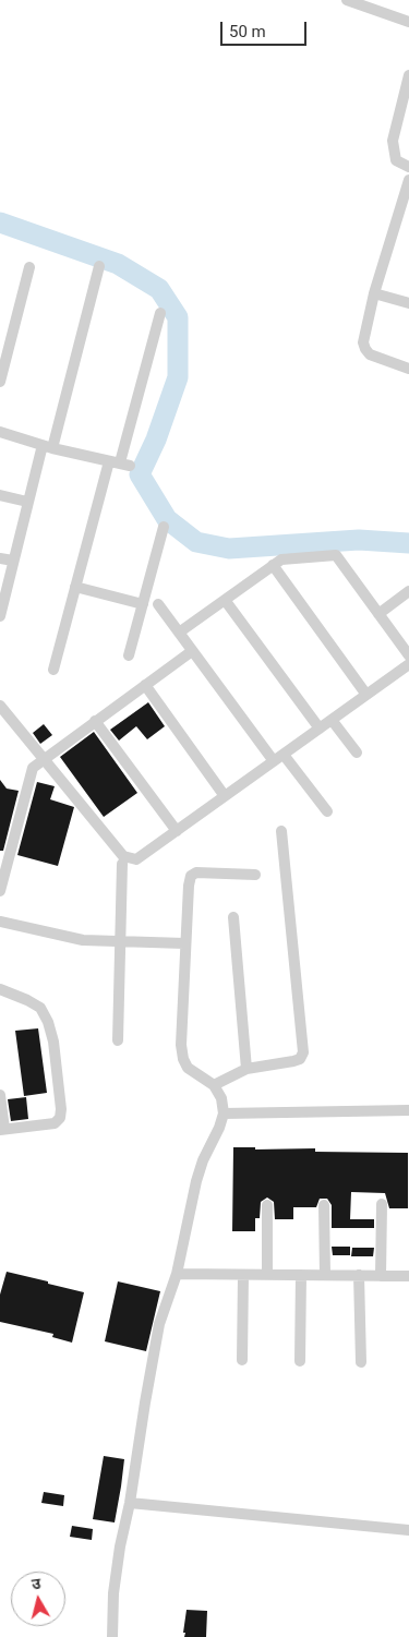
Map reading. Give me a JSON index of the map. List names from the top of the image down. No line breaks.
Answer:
{"scale_bar":"50 m","north":"top"}
